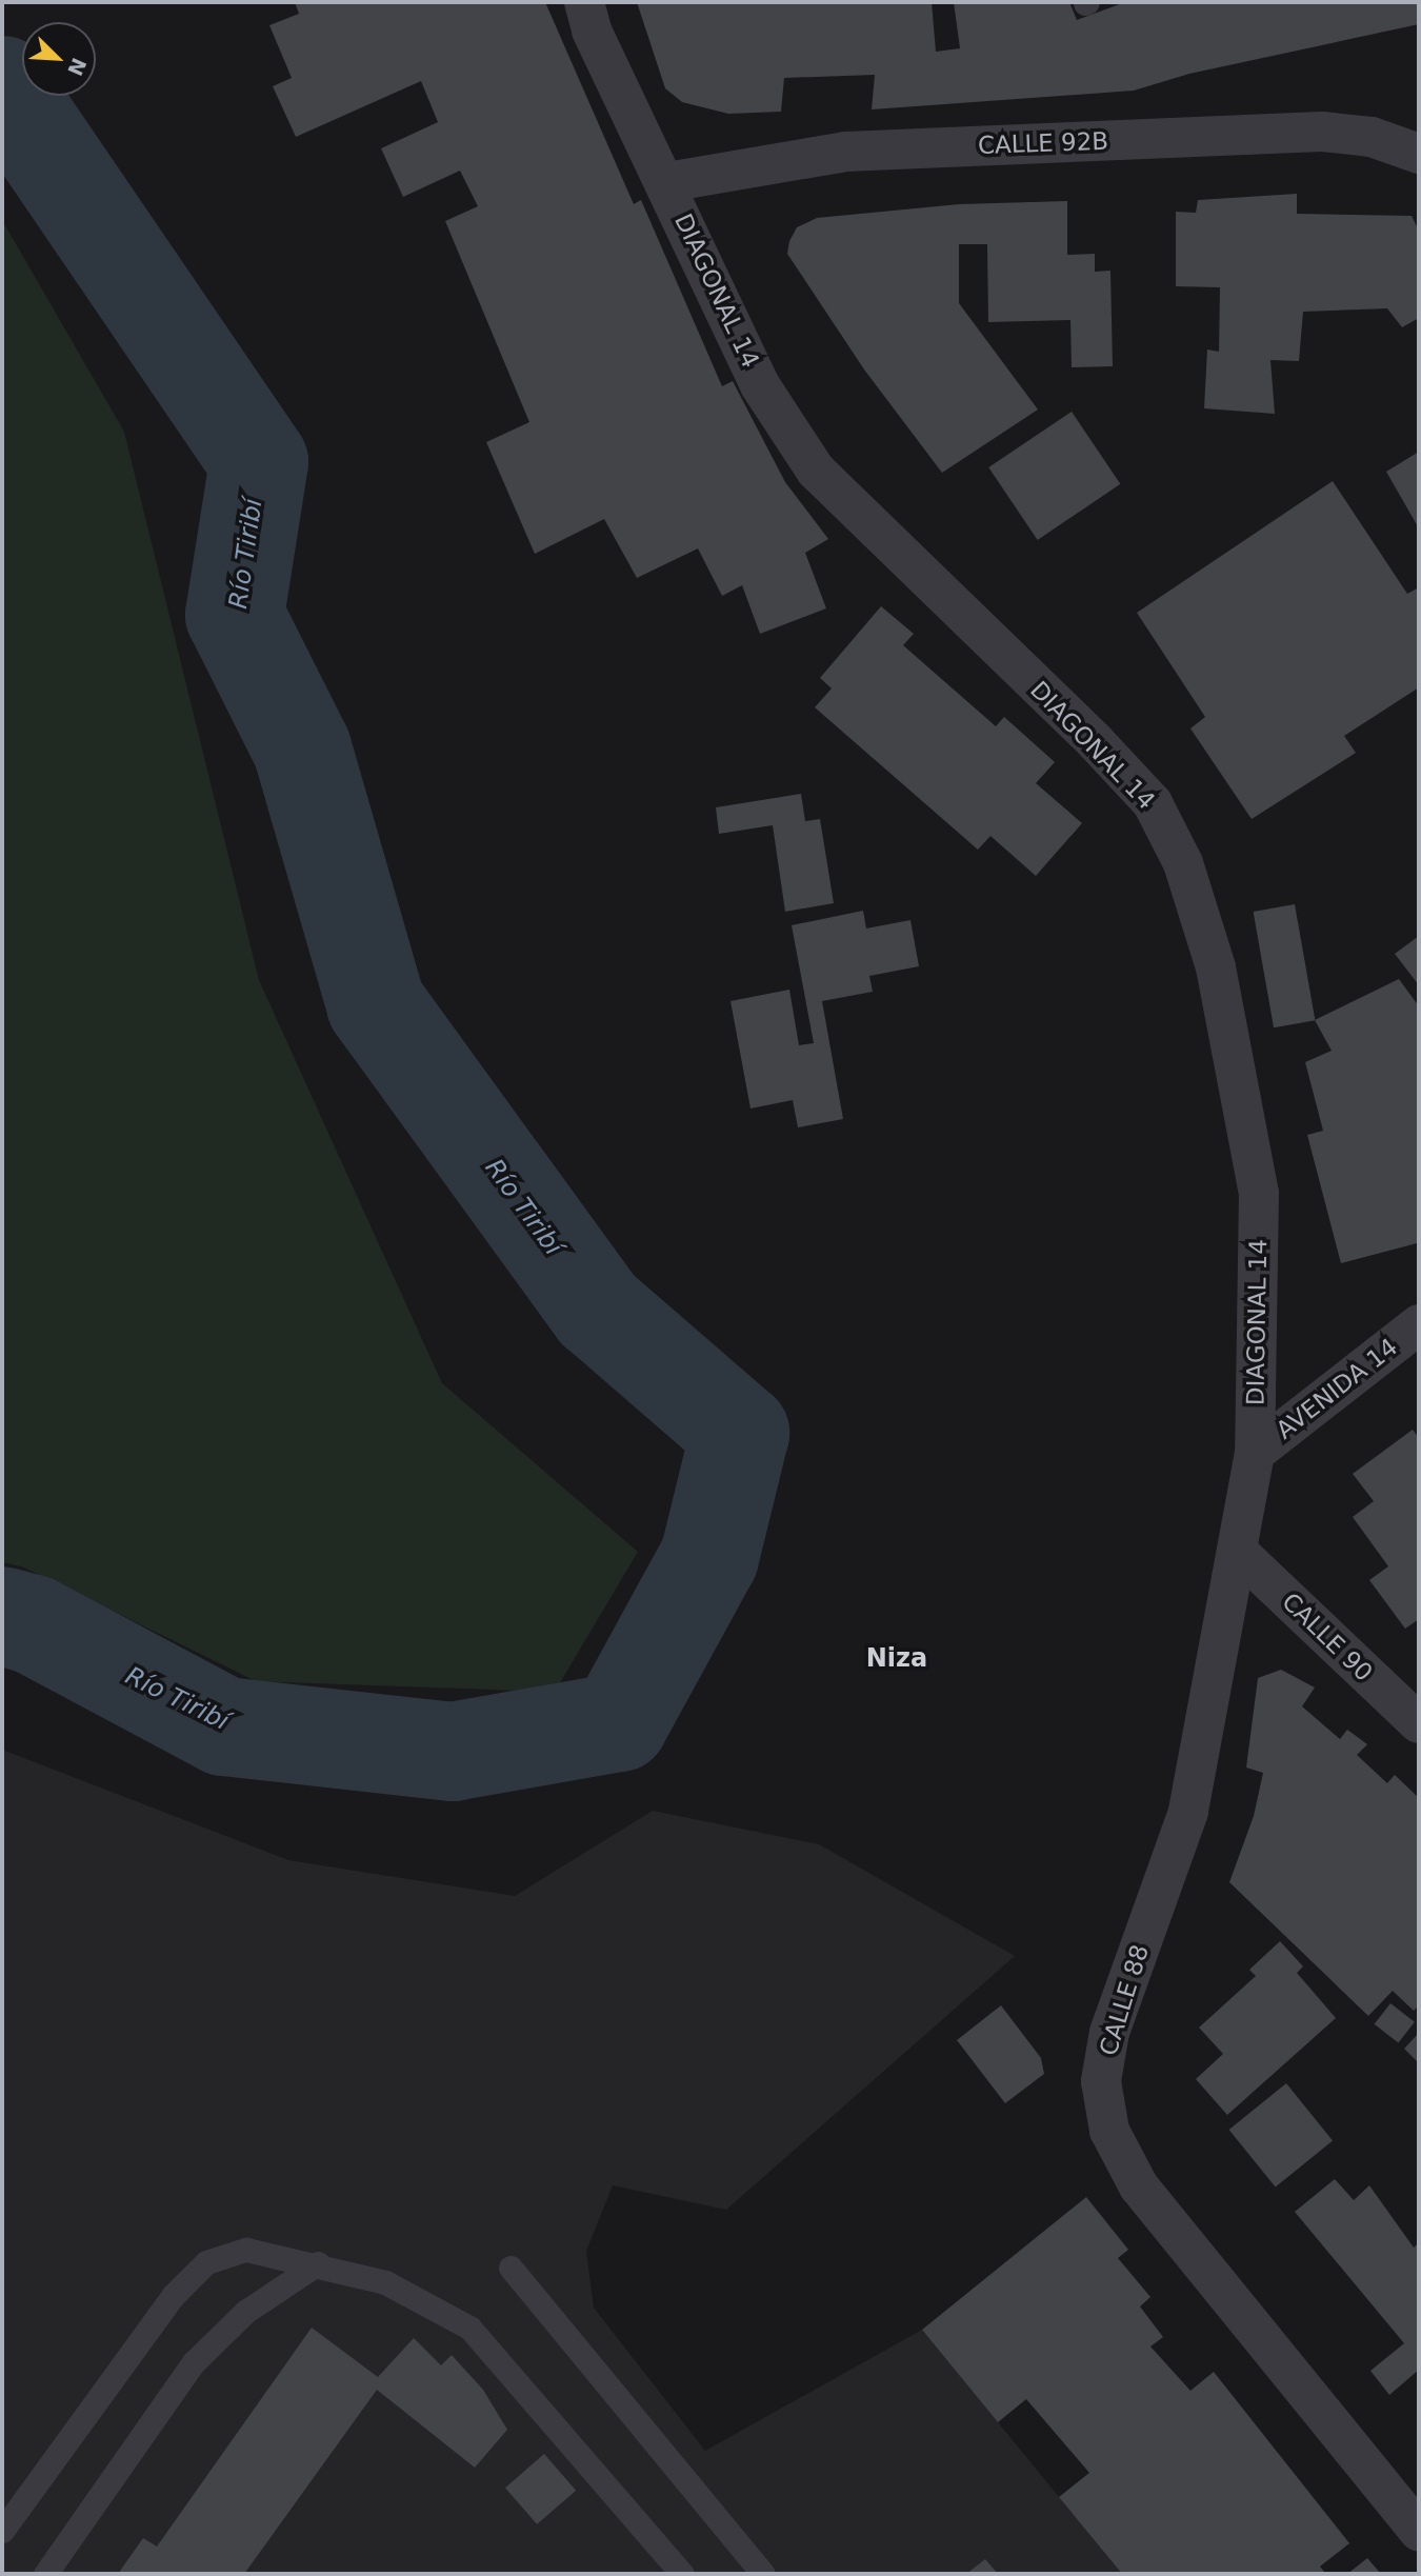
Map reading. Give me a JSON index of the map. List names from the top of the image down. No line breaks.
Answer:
{"streets":{"street":["CALLE 92B","DIAGONAL 14","AVENIDA 14","CALLE 90","CALLE 88"]},"crossings":[["CALLE 92B","DIAGONAL 14"],["DIAGONAL 14","AVENIDA 14"],["DIAGONAL 14","CALLE 90"],["DIAGONAL 14","CALLE 88"],["CALLE 90","CALLE 88"]],"districts":["Niza"],"water":["Río Tiribí"],"north":"bottom right"}
